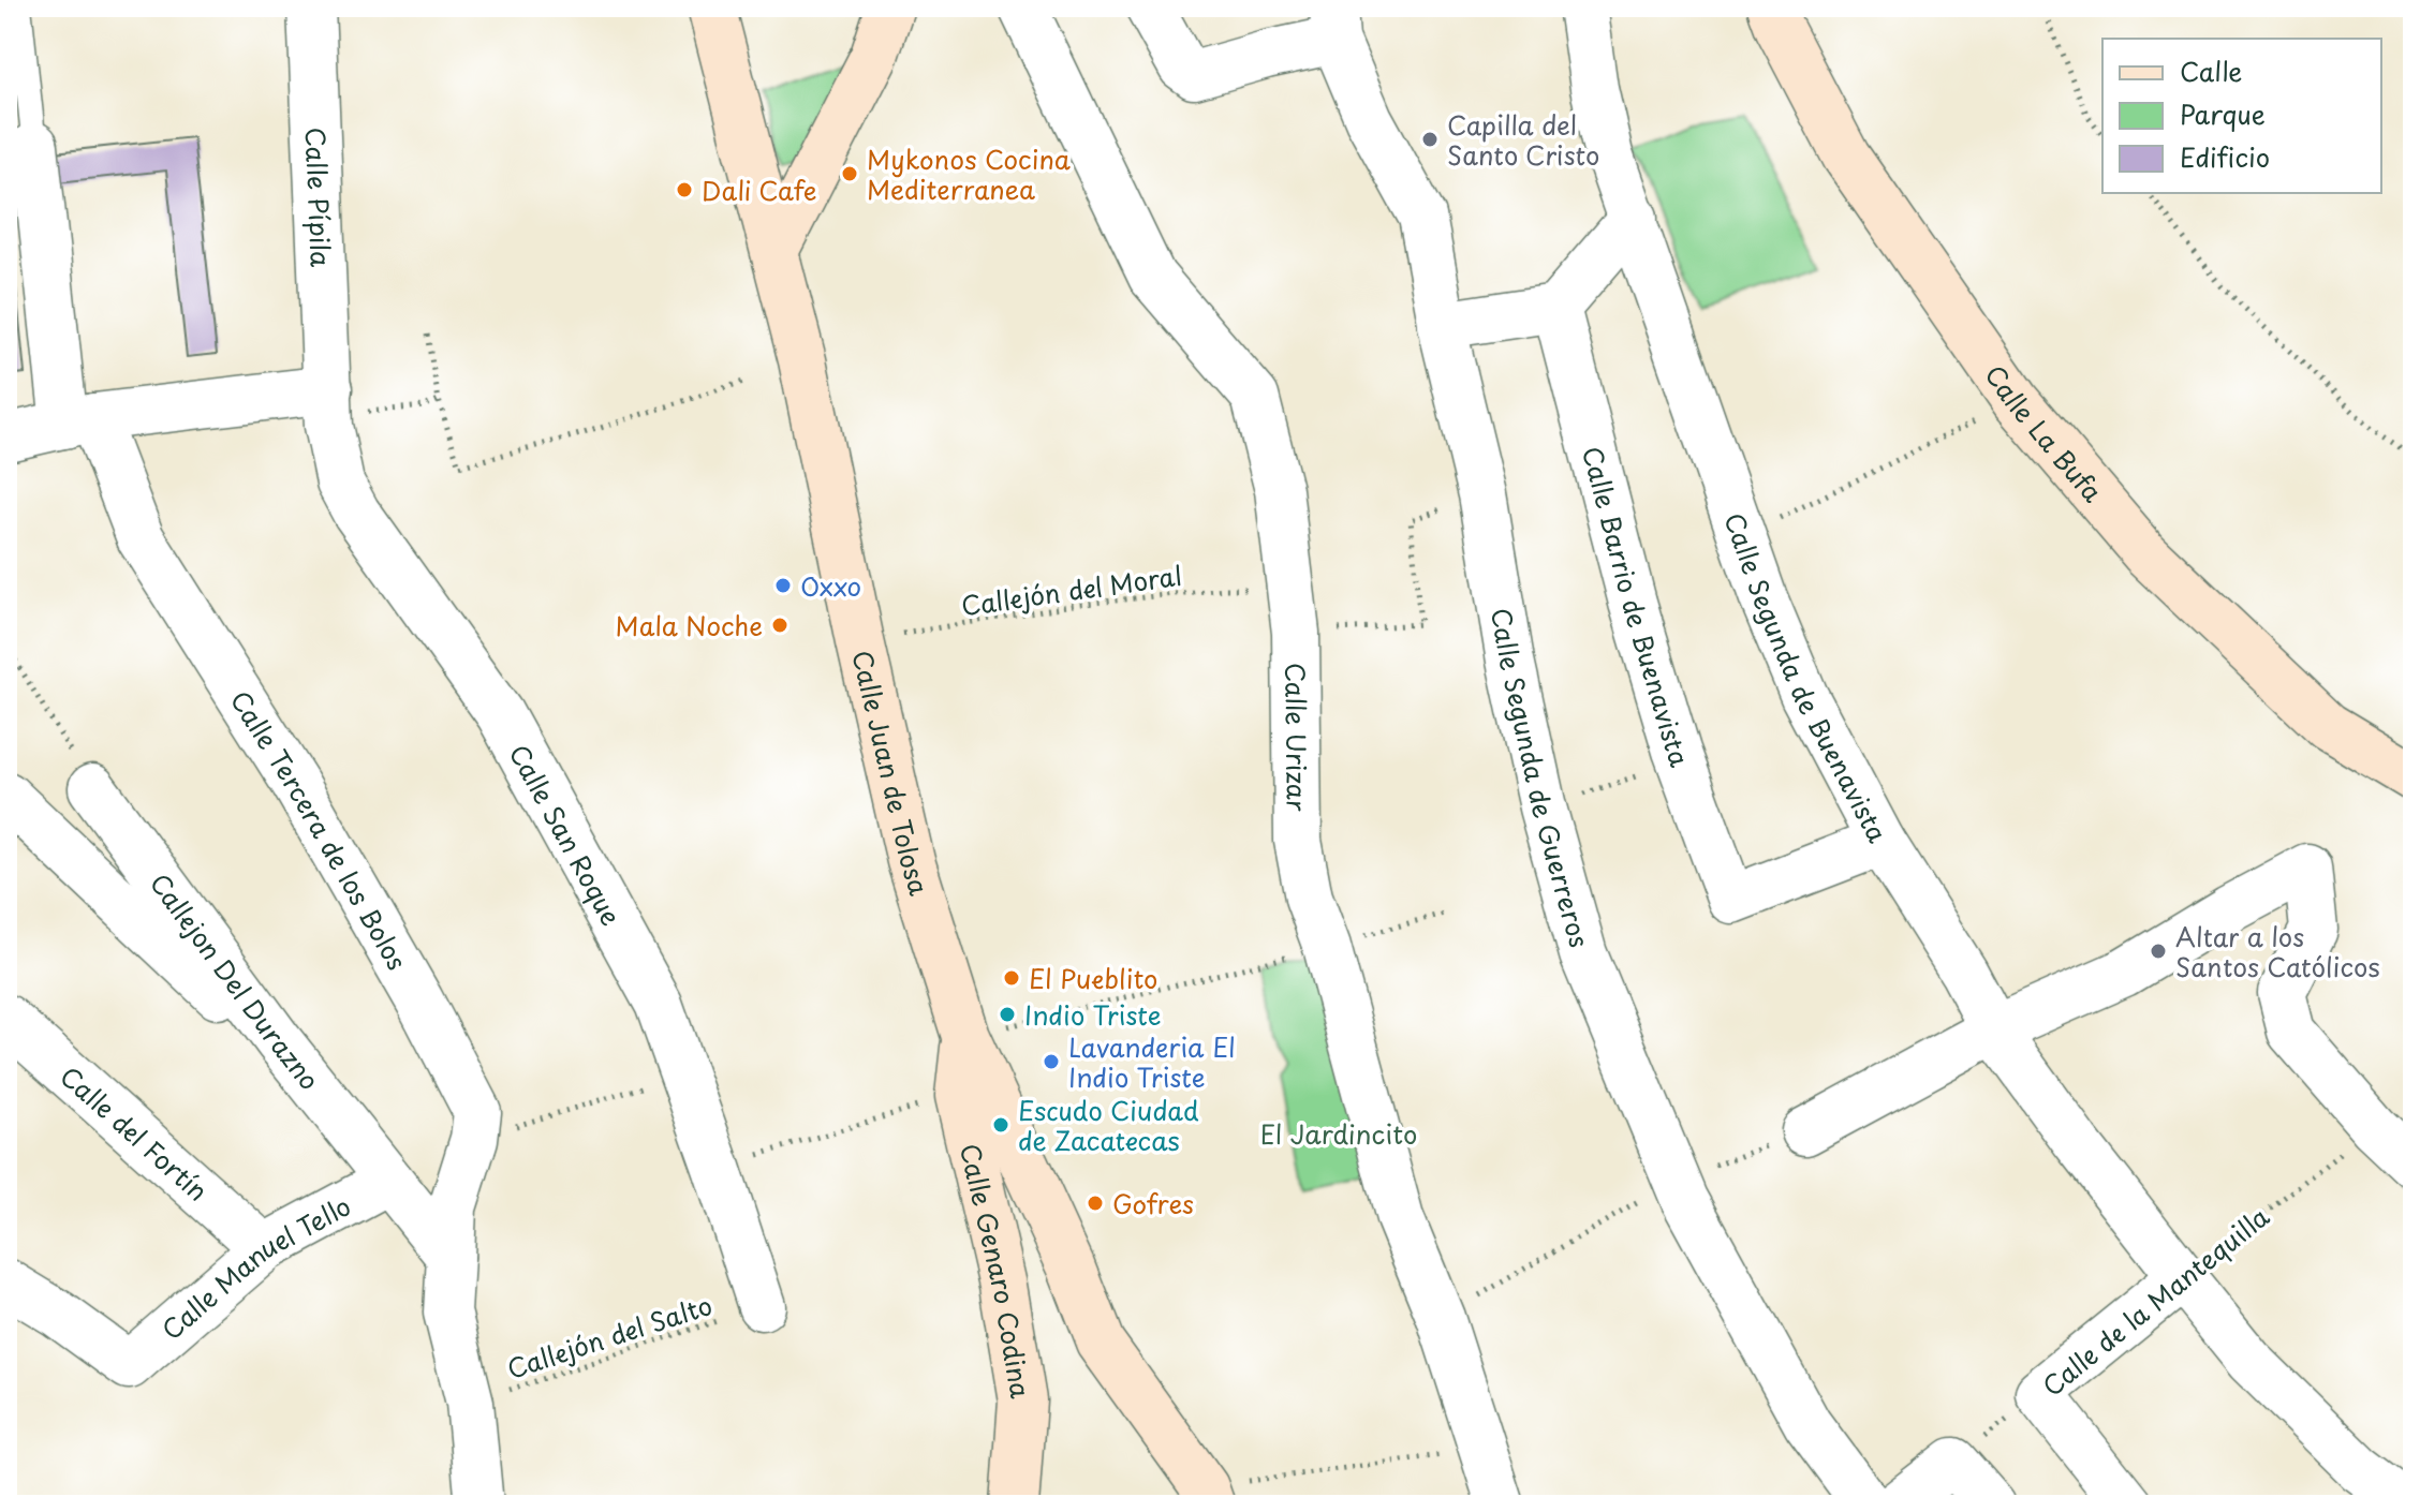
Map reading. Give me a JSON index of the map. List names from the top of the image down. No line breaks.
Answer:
{"streets":{"street":["Calle Pípila","Calle La Bufa","Calle Barrio de Buenavista","Calle Segunda de Buenavista","Calle Urizar","Calle Juan de Tolosa","Calle Segunda de Guerreros","Calle Tercera de los Bolos","Calle San Roque","Callejon Del Durazno","Calle del Fortín","Calle Manuel Tello","Calle Genaro Codina","Calle de la Mantequilla"],"path":["Callejón del Moral","Callejón del Salto"]},"crossings":[["Calle Pípila","Calle San Roque"],["Callejón del Moral","Calle Urizar"],["Callejón del Moral","Calle Juan de Tolosa"],["Callejón del Moral","Calle Segunda de Guerreros"],["Calle Barrio de Buenavista","Calle Segunda de Buenavista"],["Calle Segunda de Buenavista","Calle de la Mantequilla"],["Calle Juan de Tolosa","Calle Genaro Codina"],["Calle Tercera de los Bolos","Callejon Del Durazno"],["Calle San Roque","Callejón del Salto"],["Callejon Del Durazno","Calle Manuel Tello"],["Calle del Fortín","Calle Manuel Tello"]],"parks":["El Jardincito"],"places":["Capilla del Santo Cristo","Mykonos Cocina Mediterranea","Dali Cafe","Oxxo","Mala Noche","Altar a los Santos Católicos","El Pueblito","Indio Triste","Lavanderia El Indio Triste","Escudo Ciudad de Zacatecas","Gofres"],"legend":["Calle","Parque","Edificio"]}
